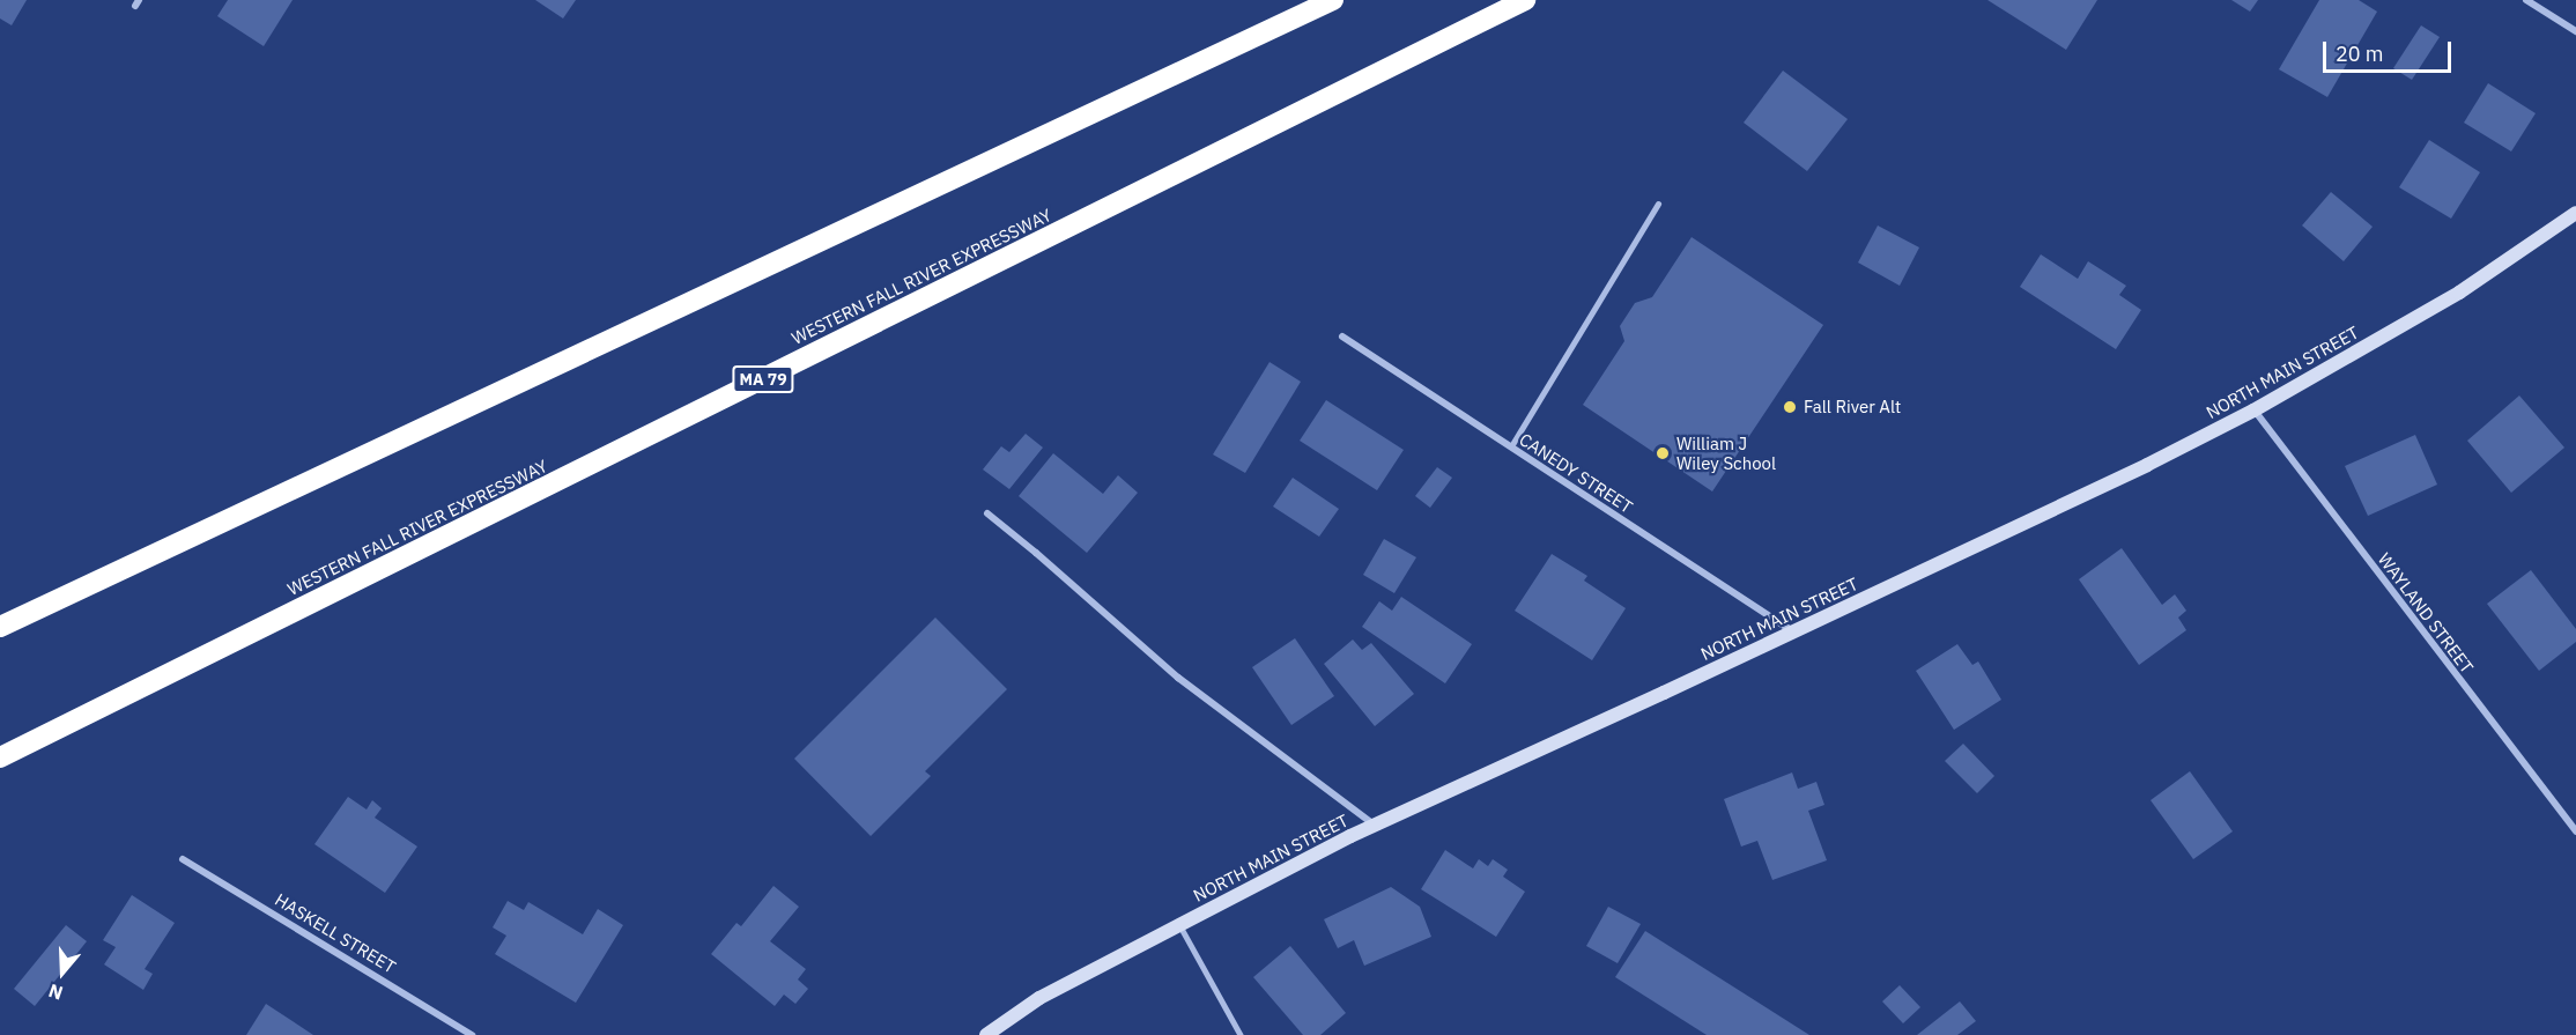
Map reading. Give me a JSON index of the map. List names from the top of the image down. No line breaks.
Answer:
{"streets":{"highway":["WESTERN FALL RIVER EXPRESSWAY","MA 79"],"main road":["NORTH MAIN STREET"],"street":["CANEDY STREET","WAYLAND STREET","HASKELL STREET"]},"crossings":[["NORTH MAIN STREET","CANEDY STREET"],["NORTH MAIN STREET","WAYLAND STREET"]],"places":["Fall River Alt","William J Wiley School"],"scale_bar":"20 m","north":"bottom"}
